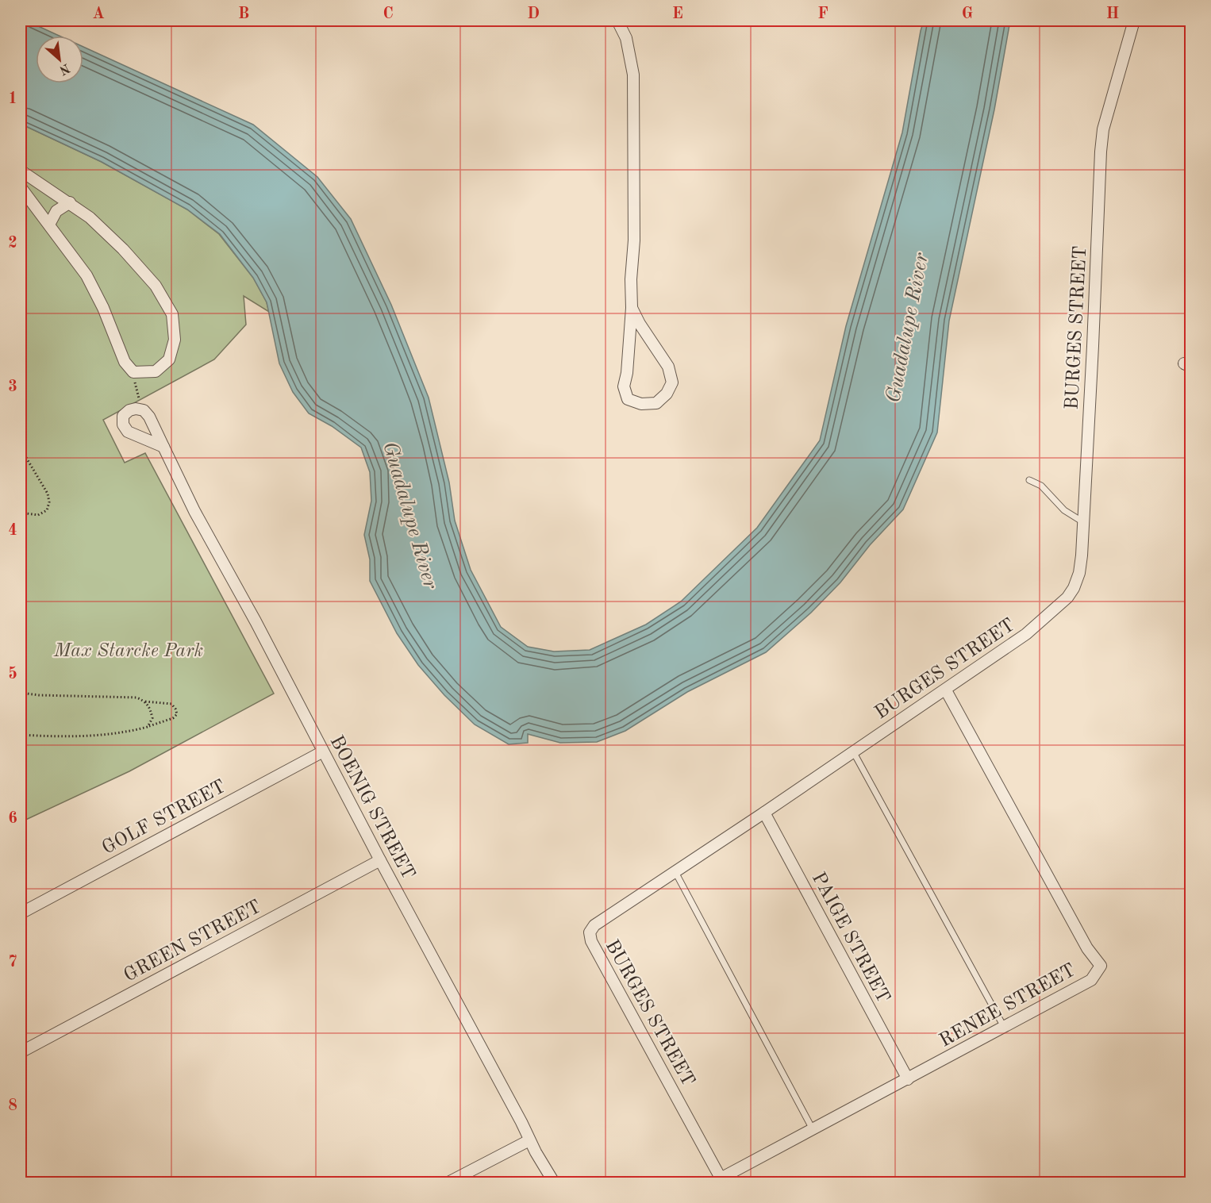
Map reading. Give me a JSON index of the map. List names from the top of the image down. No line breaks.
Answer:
{"streets":{"street":["BURGES STREET","BOENIG STREET","GOLF STREET","PAIGE STREET","GREEN STREET","RENEE STREET"]},"crossings":[["BURGES STREET","PAIGE STREET"],["BURGES STREET","RENEE STREET"],["BOENIG STREET","GOLF STREET"],["BOENIG STREET","GREEN STREET"],["PAIGE STREET","RENEE STREET"]],"water":["Guadalupe River"],"parks":["Max Starcke Park"],"north":"bottom right","grid":{"columns":["A","B","C","D","E","F","G","H"],"rows":["1","2","3","4","5","6","7","8"]}}
